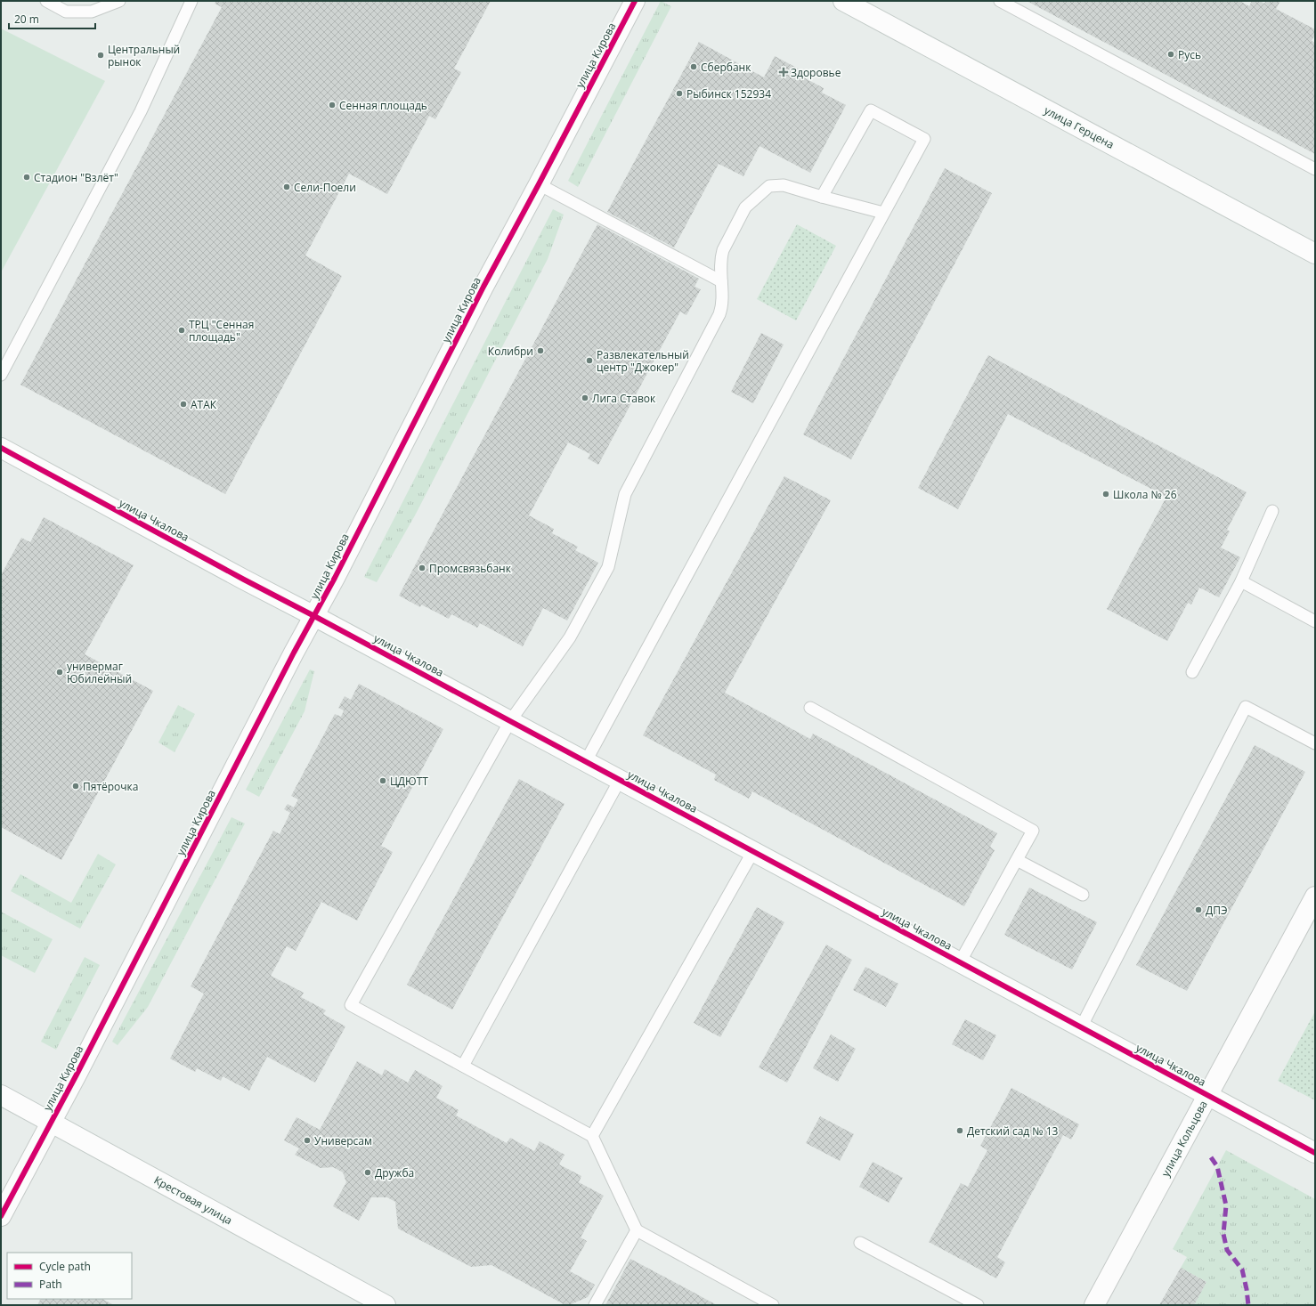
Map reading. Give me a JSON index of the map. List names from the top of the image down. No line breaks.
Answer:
{"streets":{"street":["улица Кирова","улица Герцена","улица Чкалова","улица Кольцова","Крестовая улица"]},"crossings":[["улица Кирова","улица Чкалова"],["улица Кирова","Крестовая улица"],["улица Чкалова","улица Кольцова"]],"places":{"other":["Русь","Центральный рынок","Сбербанк","Рыбинск 152934","Сенная площадь","Стадион \"Взлёт\"","Сели-Поели","ТРЦ \"Сенная площадь\"","Колибри","Развлекательный центр \"Джокер\"","Лига Ставок","АТАК","Школа № 26","Промсвязьбанк","универмаг Юбилейный","ЦДЮТТ","Пятёрочка","ДПЭ","Детский сад № 13","Универсам","Дружба"],"health":["Здоровье"]},"legend":["Cycle path","Path"],"scale_bar":"20 m"}
